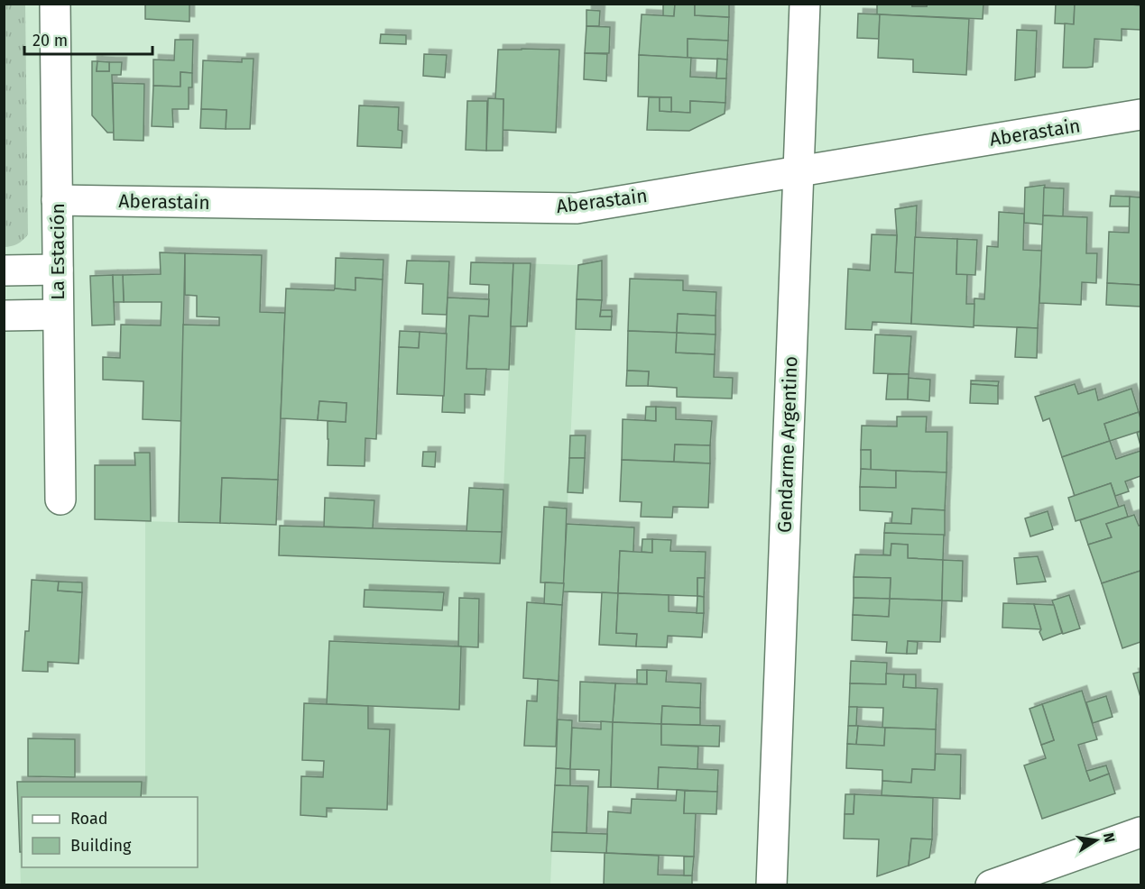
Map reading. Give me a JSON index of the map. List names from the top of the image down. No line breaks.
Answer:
{"streets":{"street":["Aberastain","La Estación","Gendarme Argentino"]},"crossings":[["Aberastain","La Estación"],["Aberastain","Gendarme Argentino"]],"legend":["Road","Building"],"scale_bar":"20 m","north":"right"}
